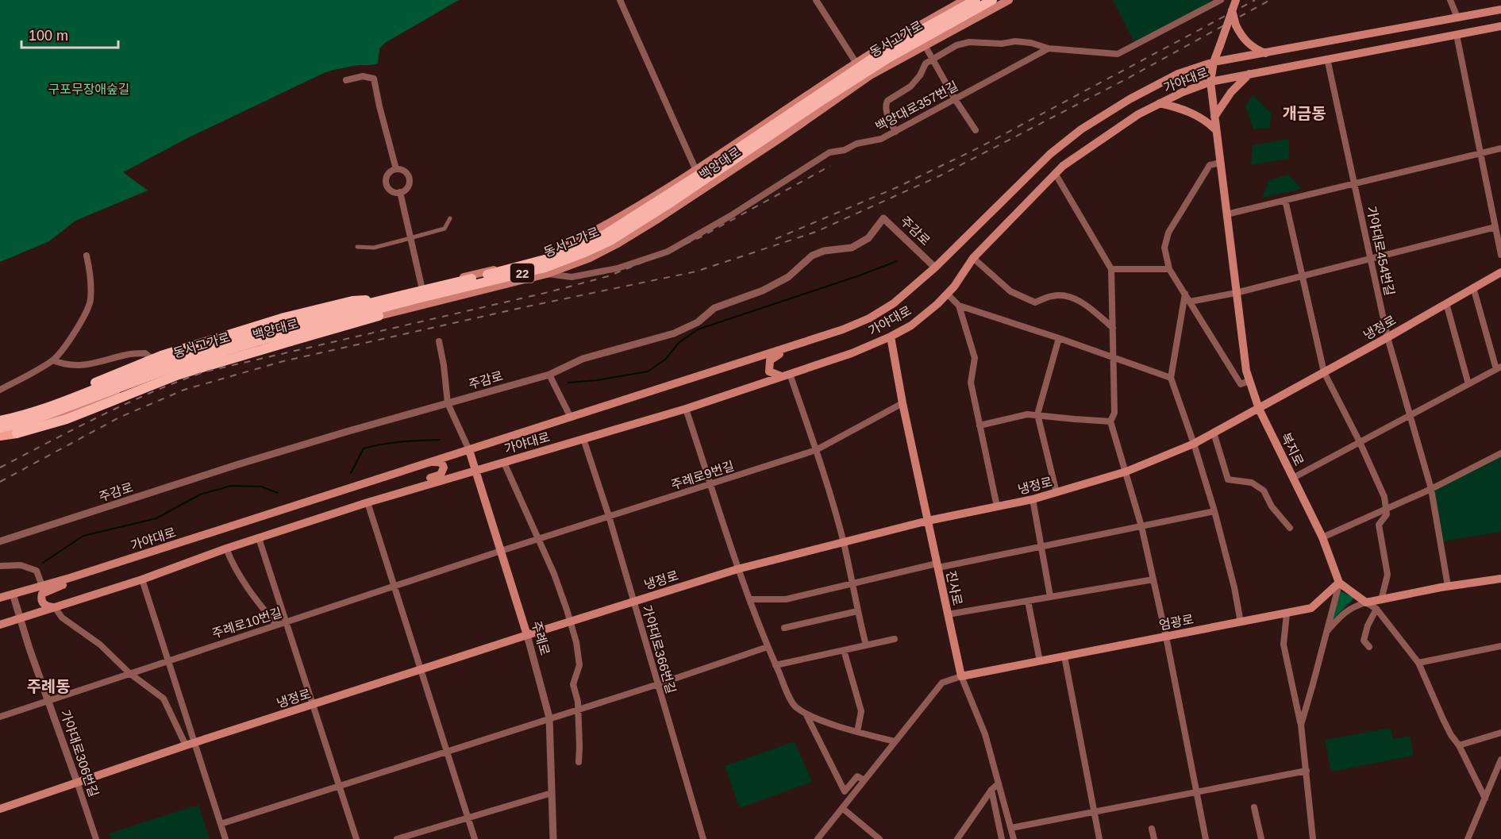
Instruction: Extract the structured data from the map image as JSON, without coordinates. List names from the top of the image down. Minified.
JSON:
{"streets":{"highway":["동서고가로","22"],"main road":["가야대로","백양대로","냉정로","복지로","진사로","엄광로","주례로"],"street":["백양대로357번길","주감로","가야대로454번길","주례로9번길","주례로10번길","가야대로366번길","가야대로306번길"]},"crossings":[["동서고가로","백양대로"],["가야대로","주감로"],["가야대로","가야대로454번길"],["가야대로","복지로"],["가야대로","진사로"],["가야대로","주례로"],["가야대로","가야대로366번길"],["가야대로","가야대로306번길"],["백양대로357번길","백양대로"],["가야대로454번길","냉정로"],["냉정로","복지로"],["냉정로","진사로"],["냉정로","주례로"],["냉정로","가야대로366번길"],["냉정로","가야대로306번길"],["복지로","엄광로"],["주례로9번길","진사로"],["주례로9번길","주례로10번길"],["주례로9번길","주례로"],["주례로9번길","가야대로366번길"],["진사로","엄광로"],["주례로10번길","주례로"],["주례로10번길","가야대로306번길"]],"districts":["개금동","주례동"],"parks":["구포무장애숲길"],"scale_bar":"100 m"}
